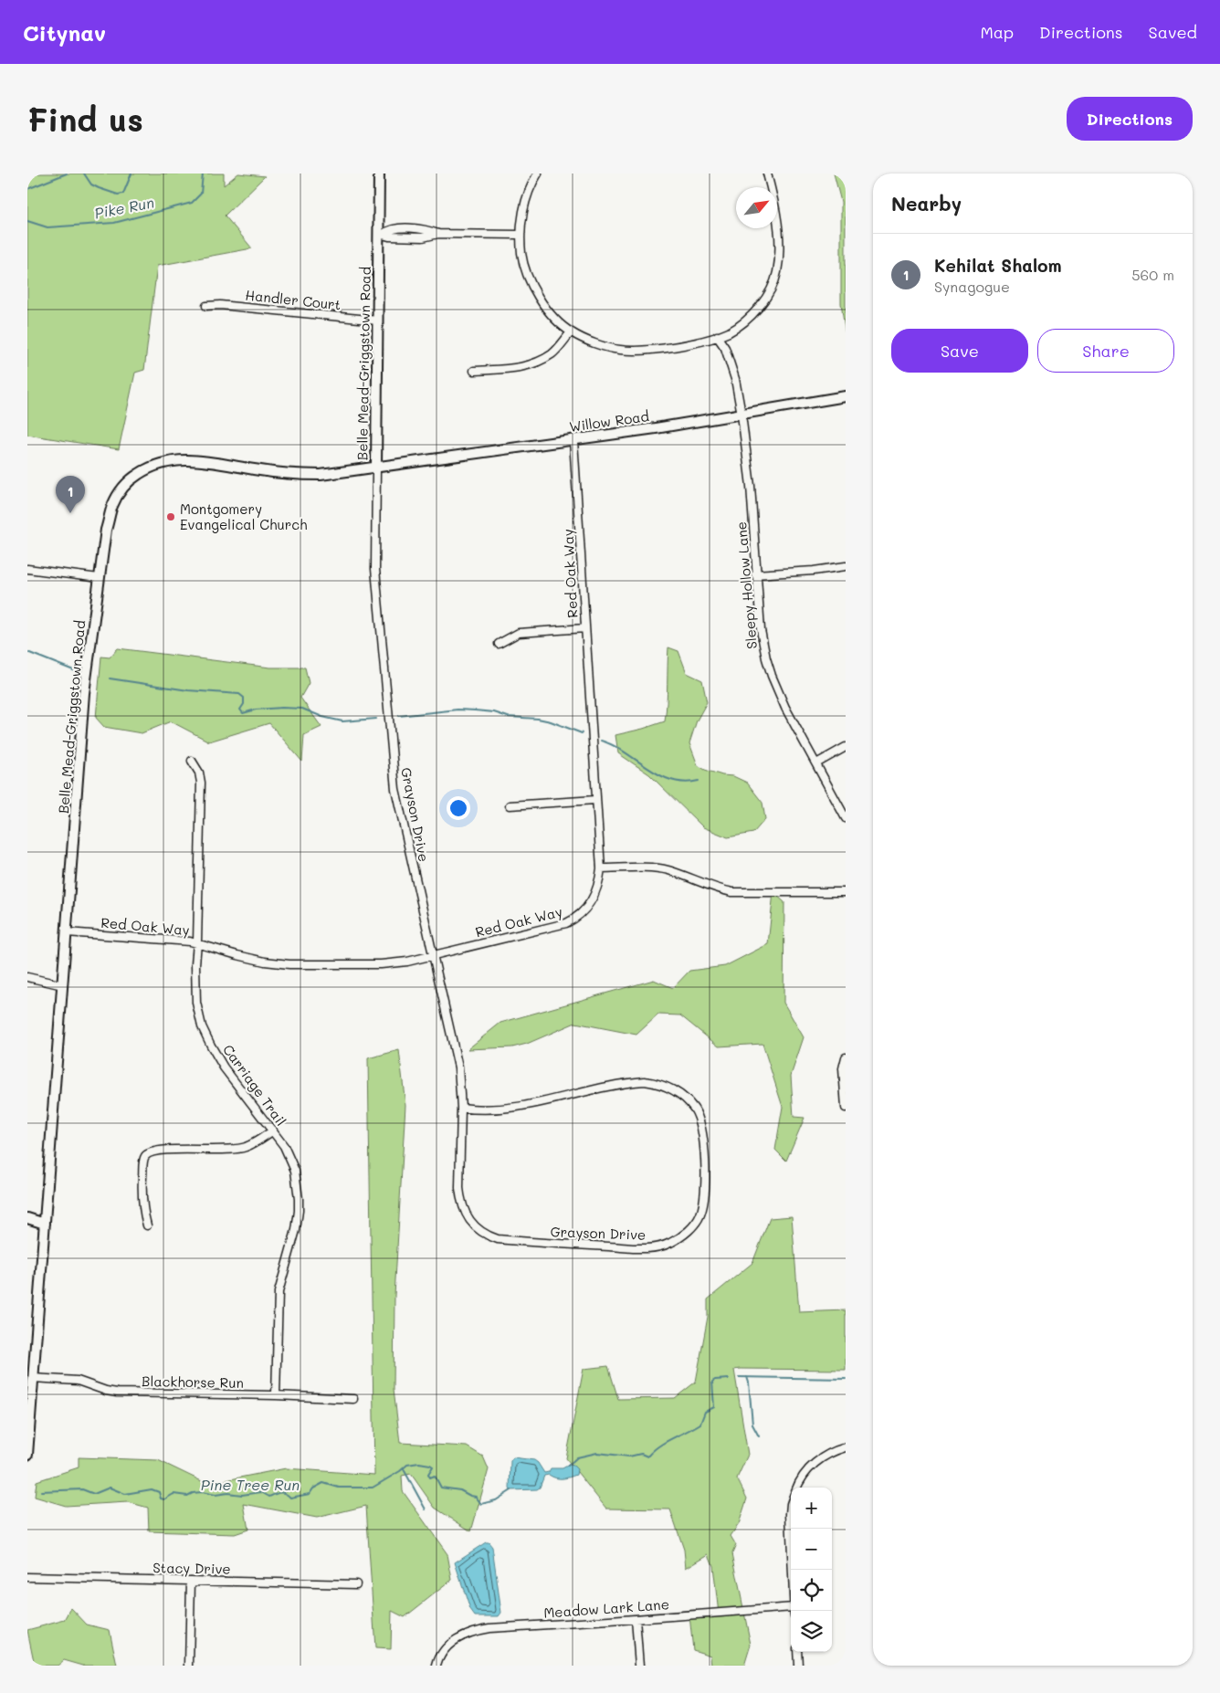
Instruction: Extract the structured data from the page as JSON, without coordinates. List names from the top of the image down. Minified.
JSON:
{"streets":{"street":["Handler Court","Belle Mead-Griggstown Road","Willow Road","Red Oak Way","Sleepy Hollow Lane","Grayson Drive","Carriage Trail","Blackhorse Run","Stacy Drive","Meadow Lark Lane"]},"crossings":[["Handler Court","Belle Mead-Griggstown Road"],["Belle Mead-Griggstown Road","Willow Road"],["Belle Mead-Griggstown Road","Red Oak Way"],["Belle Mead-Griggstown Road","Grayson Drive"],["Belle Mead-Griggstown Road","Blackhorse Run"],["Willow Road","Red Oak Way"],["Willow Road","Sleepy Hollow Lane"],["Willow Road","Grayson Drive"],["Red Oak Way","Grayson Drive"],["Red Oak Way","Carriage Trail"],["Carriage Trail","Blackhorse Run"]],"water":["Pike Run","Pine Tree Run"],"places":["Montgomery Evangelical Church"],"north":"top right","page":{"header":"Citynav","nav":["Map","Directions","Saved"],"buttons":["Directions",["Save","Share"]],"title":"Find us","heading":"Nearby","list":[{"mark":"1","name":"Kehilat Shalom","note":"Synagogue","value":"560 m"}],"pins":"1","map_buttons":["+","−"]}}
